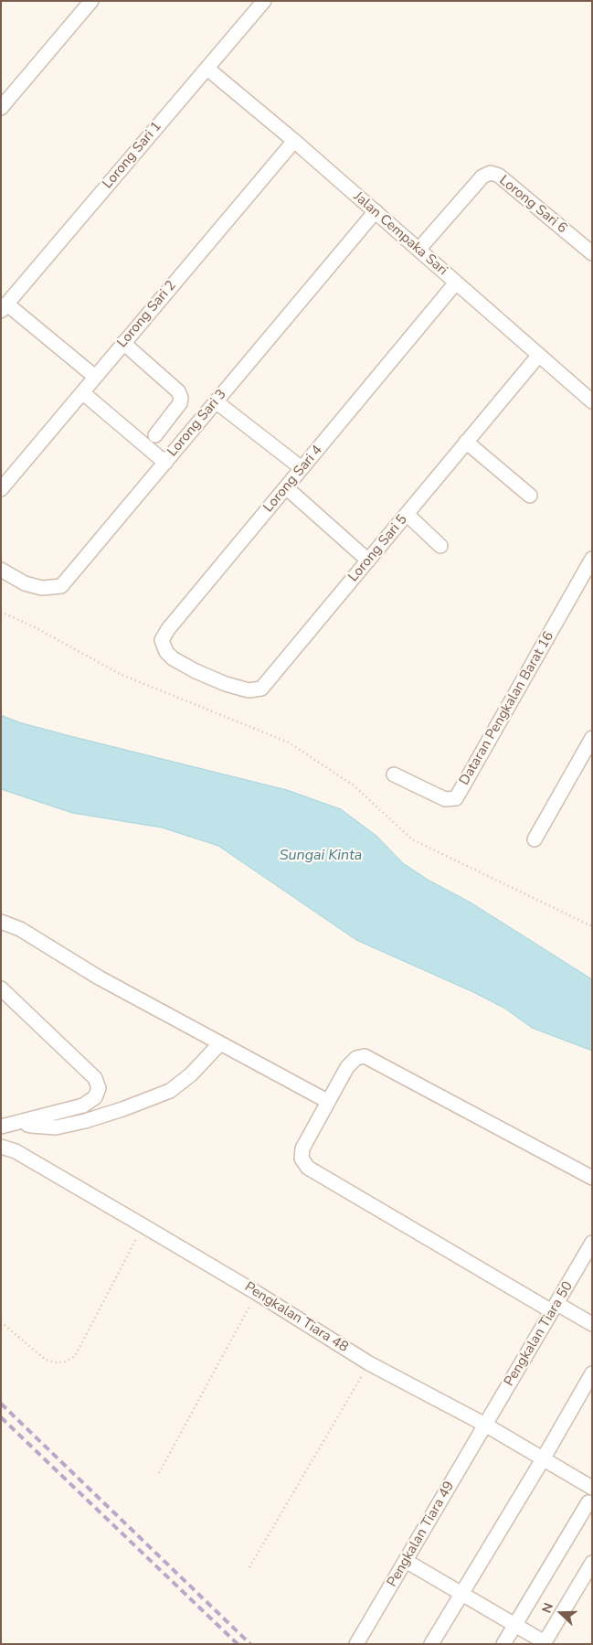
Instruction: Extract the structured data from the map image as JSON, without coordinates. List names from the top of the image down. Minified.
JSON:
{"streets":{"street":["Lorong Sari 1","Lorong Sari 6","Jalan Cempaka Sari","Lorong Sari 2","Lorong Sari 3","Lorong Sari 4","Lorong Sari 5","Dataran Pengkalan Barat 16","Pengkalan Tiara 48","Pengkalan Tiara 50","Pengkalan Tiara 49"]},"crossings":[["Lorong Sari 1","Jalan Cempaka Sari"],["Lorong Sari 6","Jalan Cempaka Sari"],["Jalan Cempaka Sari","Lorong Sari 2"],["Jalan Cempaka Sari","Lorong Sari 3"],["Jalan Cempaka Sari","Lorong Sari 4"],["Jalan Cempaka Sari","Lorong Sari 5"],["Lorong Sari 4","Lorong Sari 5"],["Pengkalan Tiara 48","Pengkalan Tiara 50"],["Pengkalan Tiara 48","Pengkalan Tiara 49"],["Pengkalan Tiara 50","Pengkalan Tiara 49"]],"water":["Sungai Kinta"],"north":"left"}
